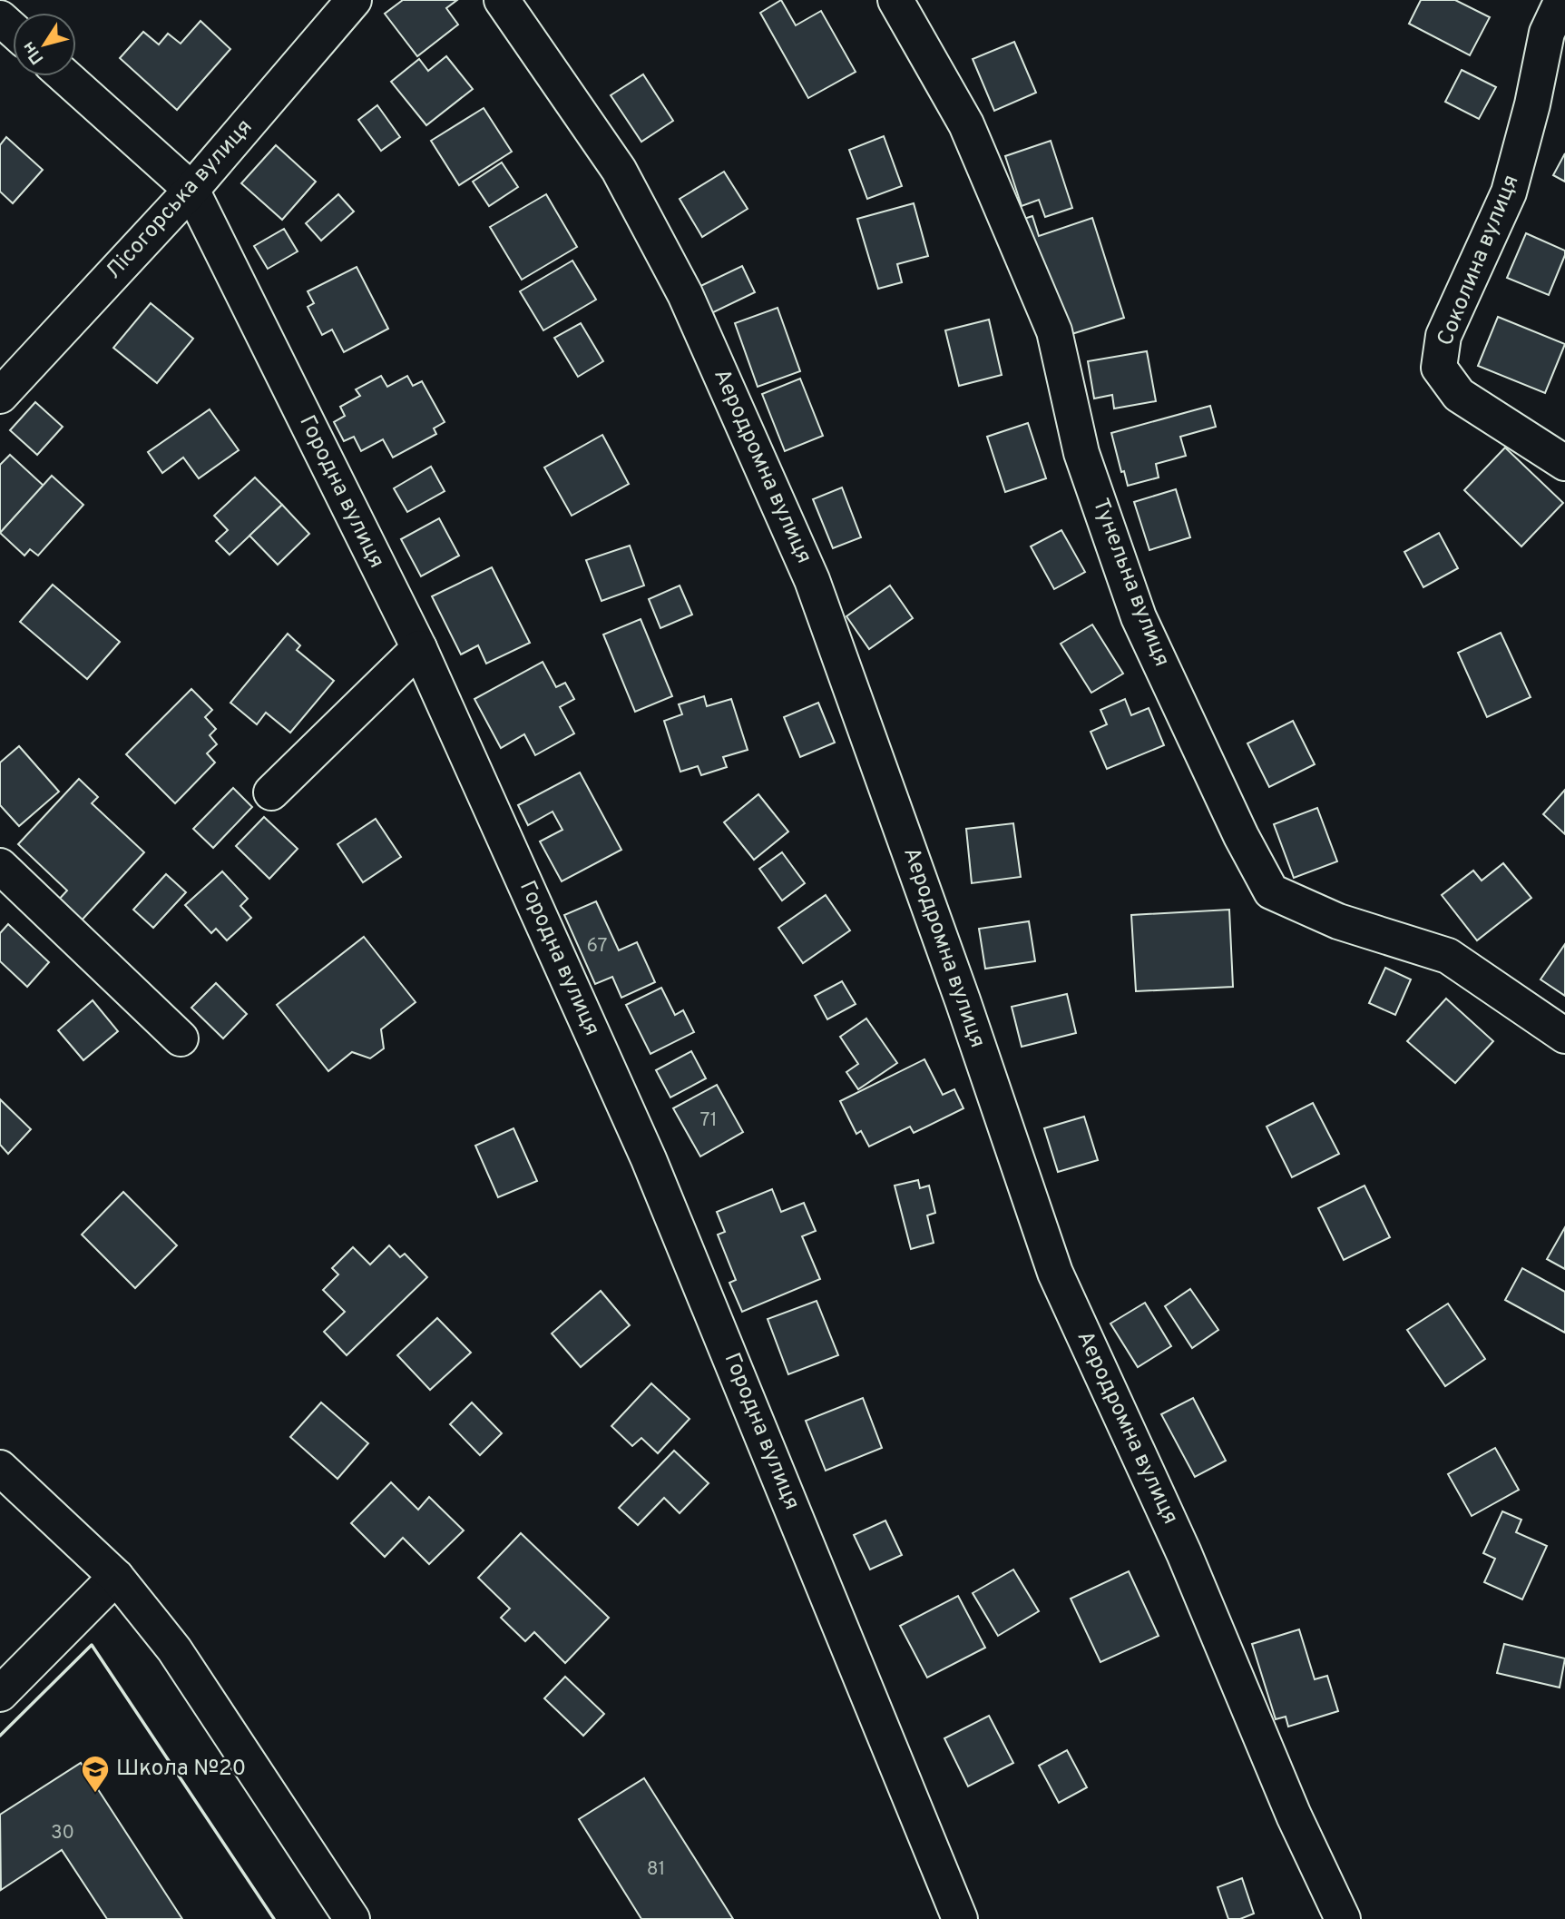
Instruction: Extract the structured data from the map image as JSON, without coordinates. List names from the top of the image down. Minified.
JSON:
{"streets":{"street":["Лісогорська вулиця","Соколина вулиця","Аеродромна вулиця","Городна вулиця","Тунельна вулиця"]},"crossings":[["Лісогорська вулиця","Городна вулиця"]],"places":{"school or university":["Школа №20"]},"house_numbers":["67","71","30","81"],"north":"bottom left"}
